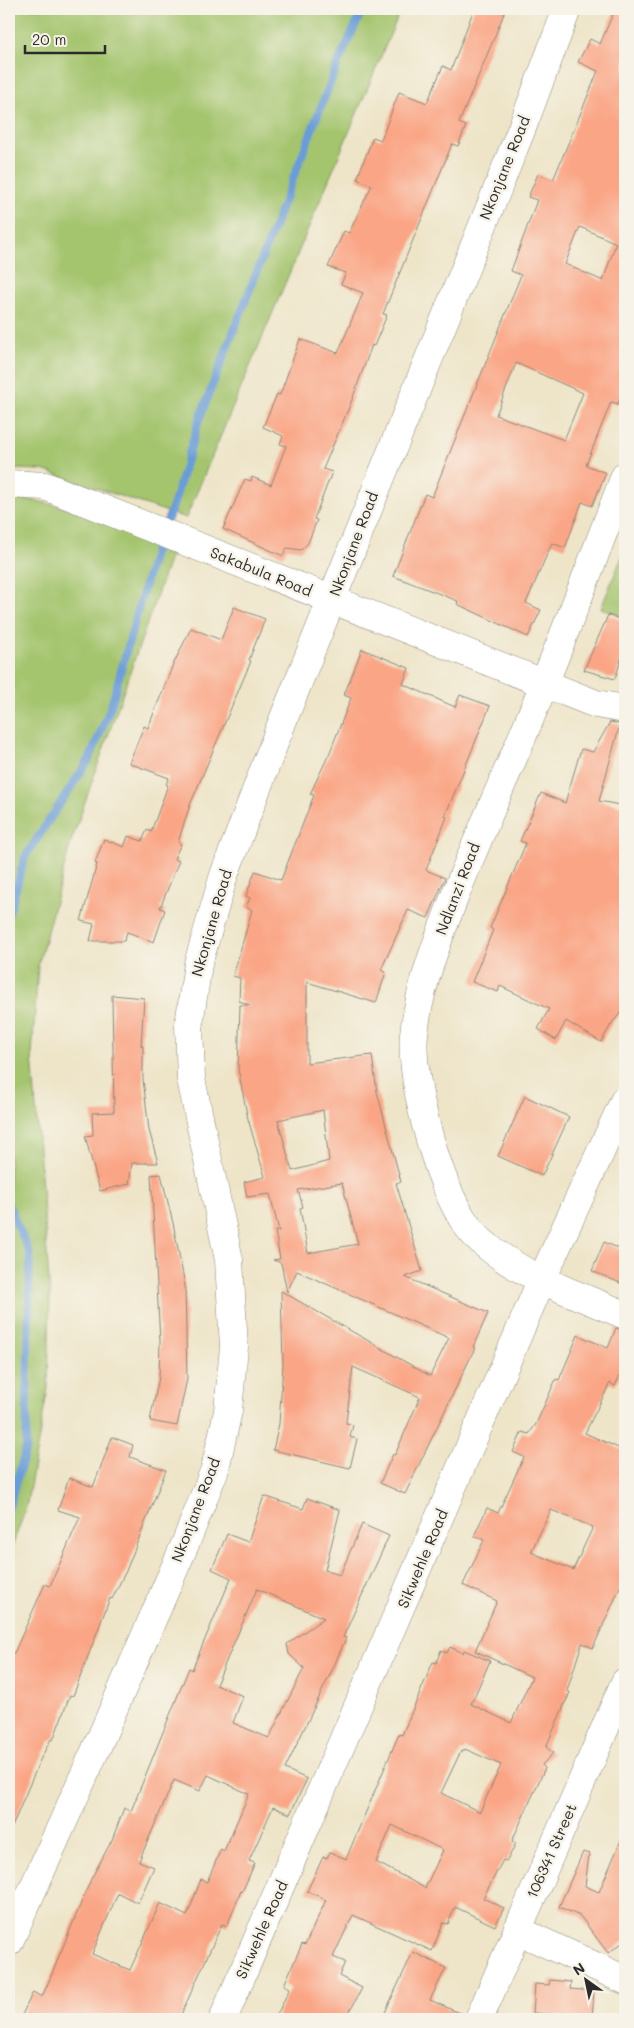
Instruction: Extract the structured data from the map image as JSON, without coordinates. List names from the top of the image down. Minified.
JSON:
{"streets":{"street":["Nkonjane Road","Sakabula Road","Ndlanzi Road","Sikwehle Road","106341 Street"]},"crossings":[["Nkonjane Road","Sakabula Road"],["Sakabula Road","Ndlanzi Road"],["Ndlanzi Road","Sikwehle Road"]],"scale_bar":"20 m","north":"top left"}
